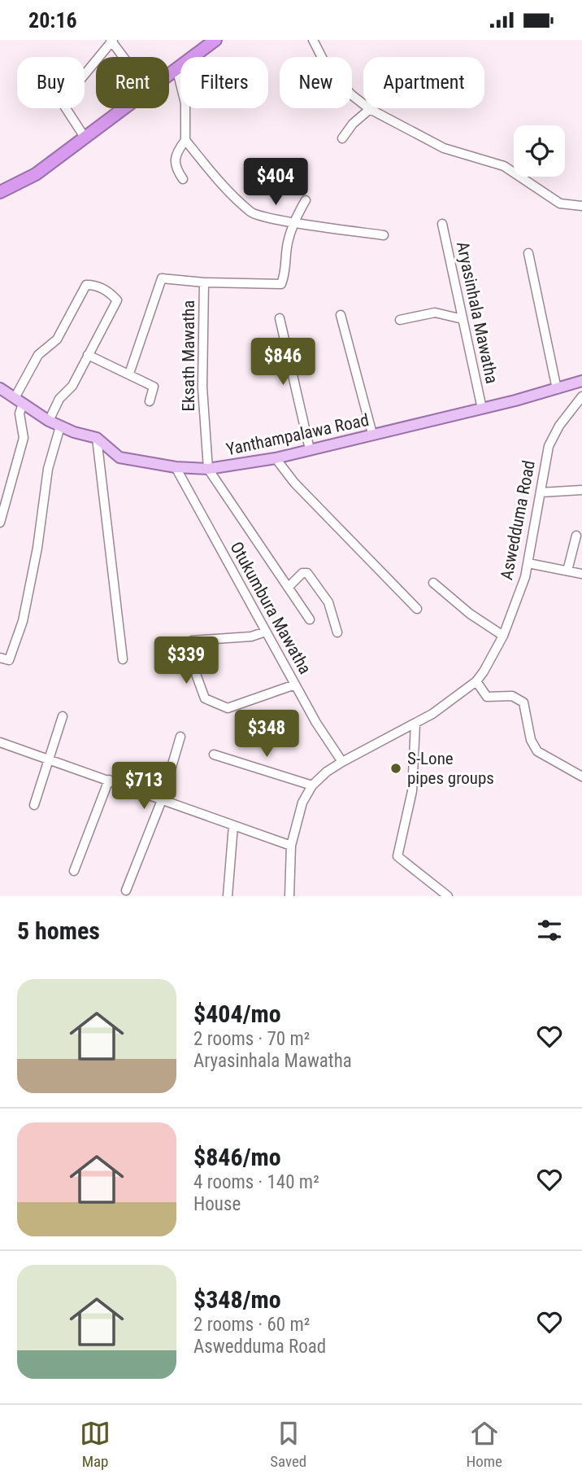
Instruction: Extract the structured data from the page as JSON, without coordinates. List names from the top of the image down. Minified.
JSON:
{"streets":{"main road":["Yanthampalawa Road"],"street":["Aryasinhala Mawatha","Eksath Mawatha","Aswedduma Road","Otukumbura Mawatha"]},"crossings":[["Aryasinhala Mawatha","Yanthampalawa Road"],["Eksath Mawatha","Yanthampalawa Road"],["Yanthampalawa Road","Otukumbura Mawatha"],["Aswedduma Road","Otukumbura Mawatha"]],"places":["S-Lone pipes groups"],"page":{"status":"20:16","chip":["Buy","Rent","Filters","New","Apartment"],"price":["$404","$846","$339","$348","$713"],"heading":"5 homes","list":[{"name":"$404/mo","note":"2 rooms · 70 m² · Aryasinhala Mawatha"},{"name":"$846/mo","note":"4 rooms · 140 m² · House"},{"name":"$348/mo","note":"2 rooms · 60 m² · Aswedduma Road"}],"tabs":["Map","Saved","Home"]}}
